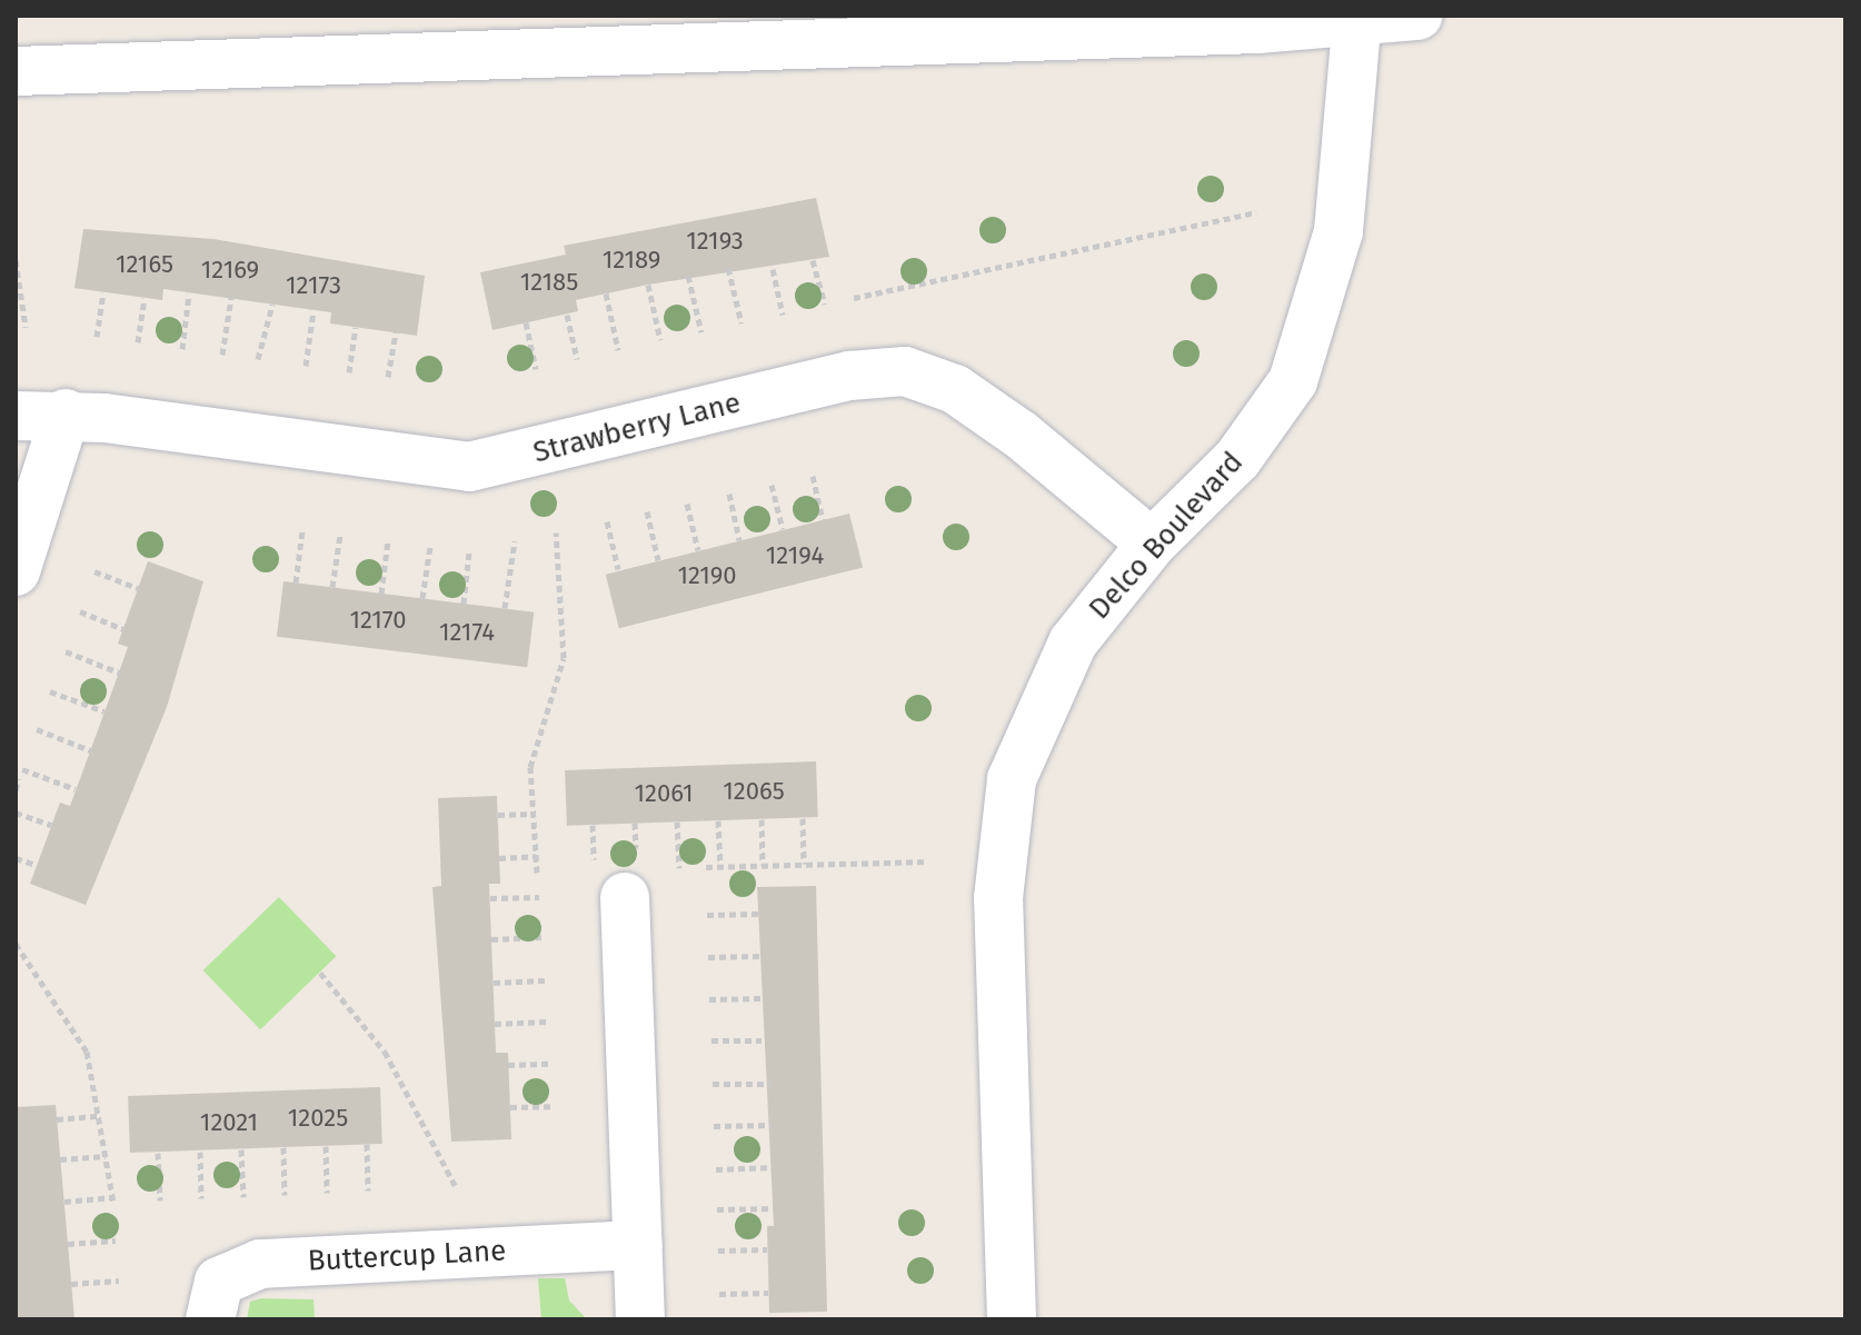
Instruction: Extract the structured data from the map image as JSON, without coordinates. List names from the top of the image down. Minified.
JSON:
{"streets":{"street":["Strawberry Lane","Delco Boulevard","Buttercup Lane"]},"crossings":[["Strawberry Lane","Delco Boulevard"]],"house_numbers":["12193","12189","12165","12169","12185","12173","12194","12190","12170","12174","12065","12061","12025","12021"]}
